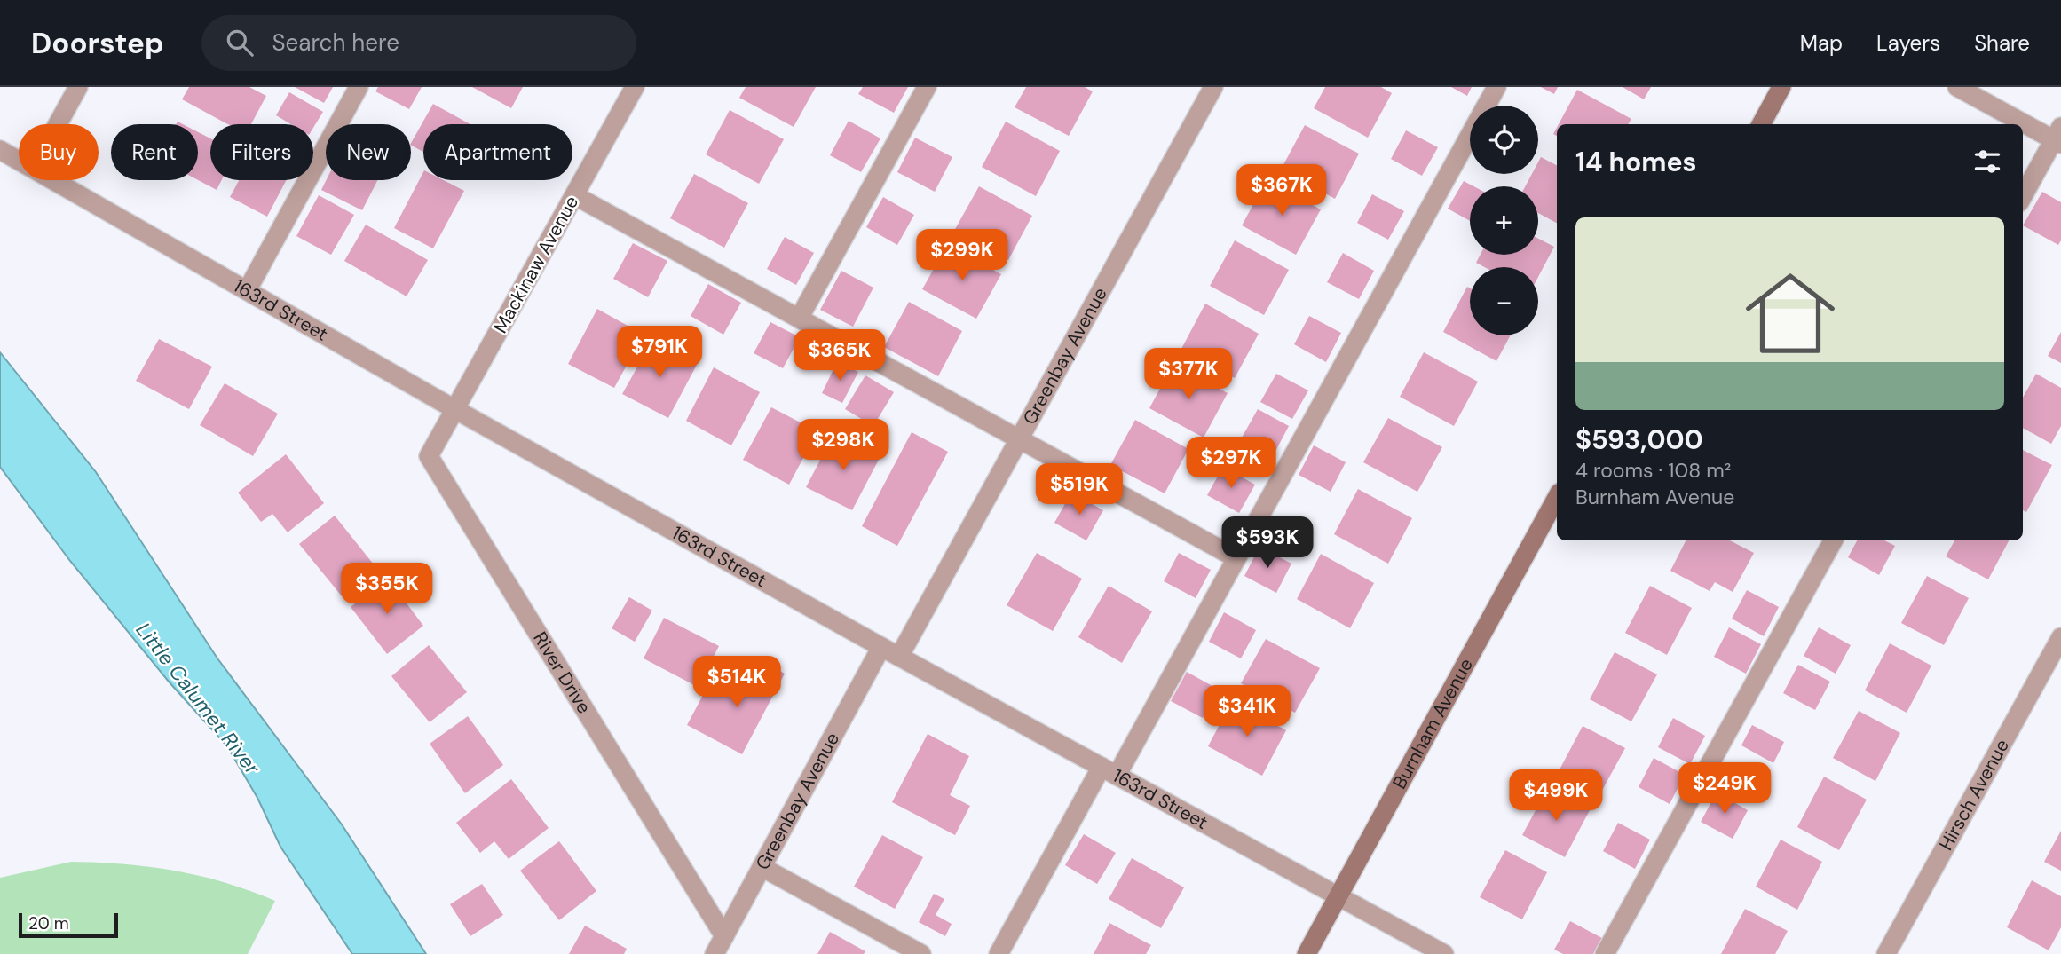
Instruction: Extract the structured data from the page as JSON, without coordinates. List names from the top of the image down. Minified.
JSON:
{"streets":{"main road":["Burnham Avenue"],"street":["Mackinaw Avenue","163rd Street","Greenbay Avenue","River Drive","Hirsch Avenue"]},"crossings":[["Mackinaw Avenue","163rd Street"],["Mackinaw Avenue","River Drive"],["163rd Street","Greenbay Avenue"],["163rd Street","River Drive"],["163rd Street","Burnham Avenue"],["Greenbay Avenue","River Drive"]],"water":["Little Calumet River"],"scale_bar":"20 m","page":{"header":"Doorstep","search":"Search here","nav":["Map","Layers","Share"],"map_buttons":["+","−"],"chip":["Buy","Rent","Filters","New","Apartment"],"heading":"14 homes","price":["$367K","$299K","$791K","$365K","$377K","$298K","$297K","$519K","$593K","$355K","$514K","$341K","$249K","$499K"],"list":[{"name":"$593,000","note":"4 rooms · 108 m² · Burnham Avenue"}],"scale":"20 m"}}
